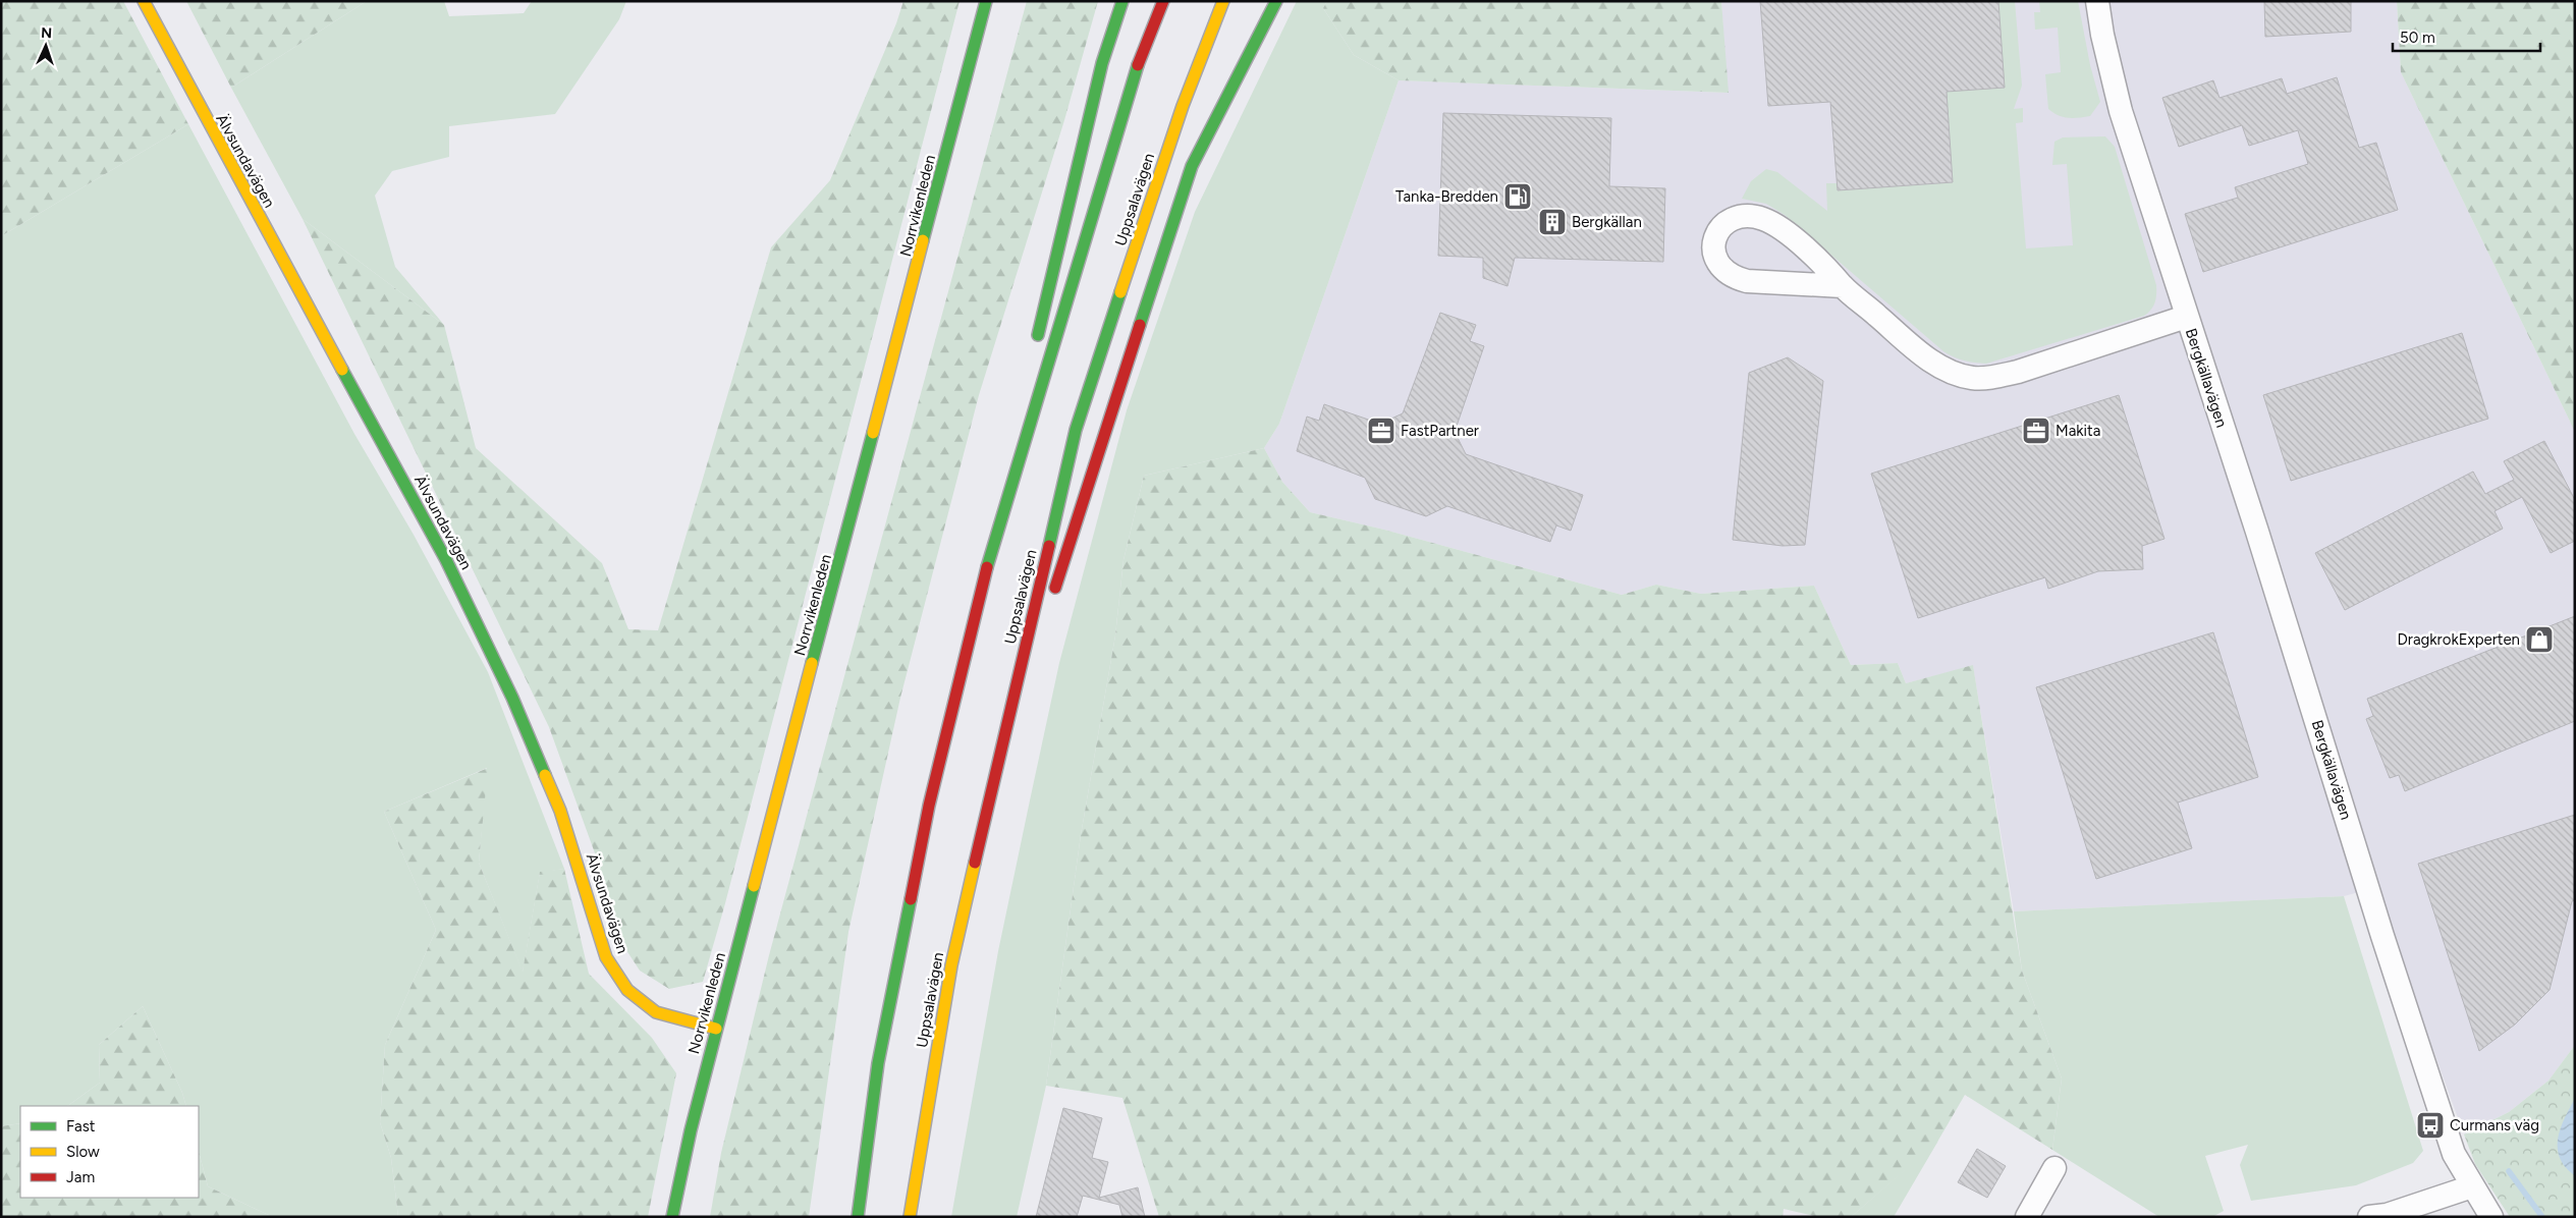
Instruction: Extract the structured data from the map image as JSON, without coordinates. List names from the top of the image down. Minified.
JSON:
{"streets":{"main road":["Älvsundavägen","Uppsalavägen","Norrvikenleden"],"street":["Bergkällavägen"]},"crossings":[["Älvsundavägen","Norrvikenleden"]],"places":{"fuel station":["Tanka-Bredden"],"building":["Bergkällan"],"office":["FastPartner","Makita"],"shop":["DragkrokExperten"],"bus stop":["Curmans väg"]},"legend":["Fast","Slow","Jam"],"scale_bar":"50 m","north":"top"}
